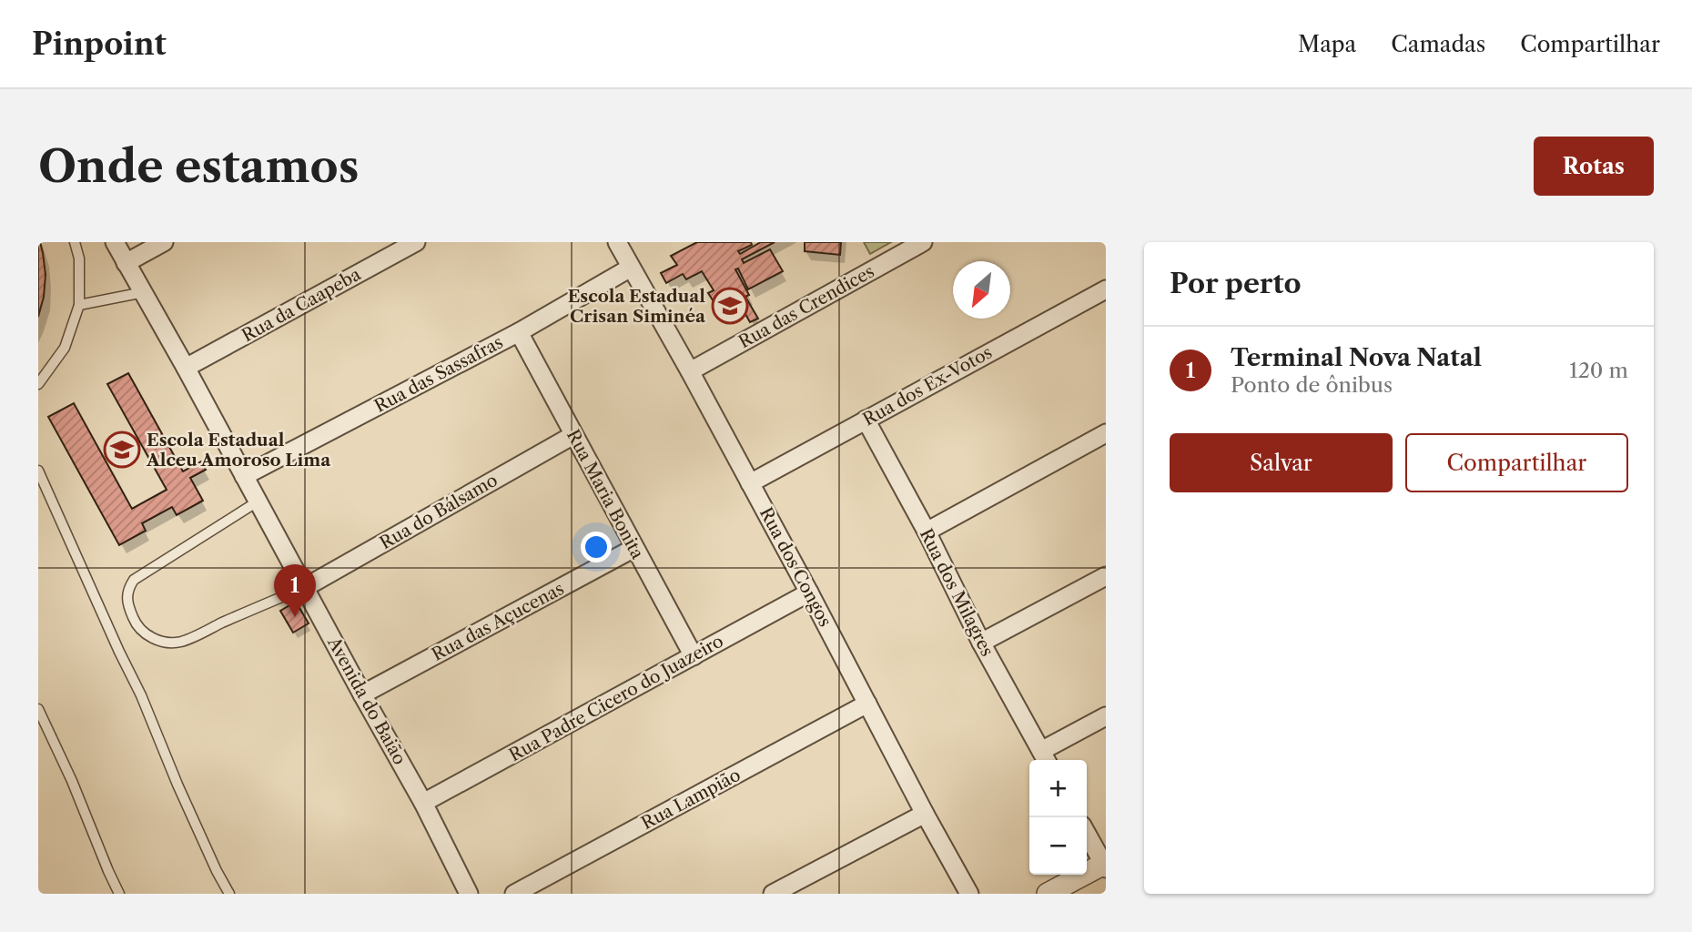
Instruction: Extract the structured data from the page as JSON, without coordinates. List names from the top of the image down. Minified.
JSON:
{"streets":{"street":["Rua da Caapeba","Rua das Crendices","Rua das Sassafras","Rua dos Ex-Votos","Rua Maria Bonita","Rua do Bálsamo","Rua dos Congos","Rua dos Milagres","Rua das Açucenas","Rua Padre Cicero do Juazeiro","Avenida do Baião","Rua Lampião"]},"crossings":[["Rua da Caapeba","Avenida do Baião"],["Rua das Crendices","Rua dos Congos"],["Rua das Sassafras","Rua Maria Bonita"],["Rua das Sassafras","Rua dos Congos"],["Rua das Sassafras","Avenida do Baião"],["Rua dos Ex-Votos","Rua dos Congos"],["Rua dos Ex-Votos","Rua dos Milagres"],["Rua Maria Bonita","Rua do Bálsamo"],["Rua Maria Bonita","Rua das Açucenas"],["Rua Maria Bonita","Rua Padre Cicero do Juazeiro"],["Rua do Bálsamo","Avenida do Baião"],["Rua dos Congos","Rua Padre Cicero do Juazeiro"],["Rua dos Congos","Rua Lampião"],["Rua das Açucenas","Avenida do Baião"],["Rua Padre Cicero do Juazeiro","Avenida do Baião"]],"places":{"school or university":["Escola Estadual Crisan Siminéa","Escola Estadual Alceu Amoroso Lima"]},"north":"bottom left","page":{"header":"Pinpoint","nav":["Mapa","Camadas","Compartilhar"],"buttons":["Rotas",["Salvar","Compartilhar"]],"title":"Onde estamos","heading":"Por perto","list":[{"mark":"1","name":"Terminal Nova Natal","note":"Ponto de ônibus","value":"120 m"}],"pins":"1","map_buttons":["+","−"]}}
